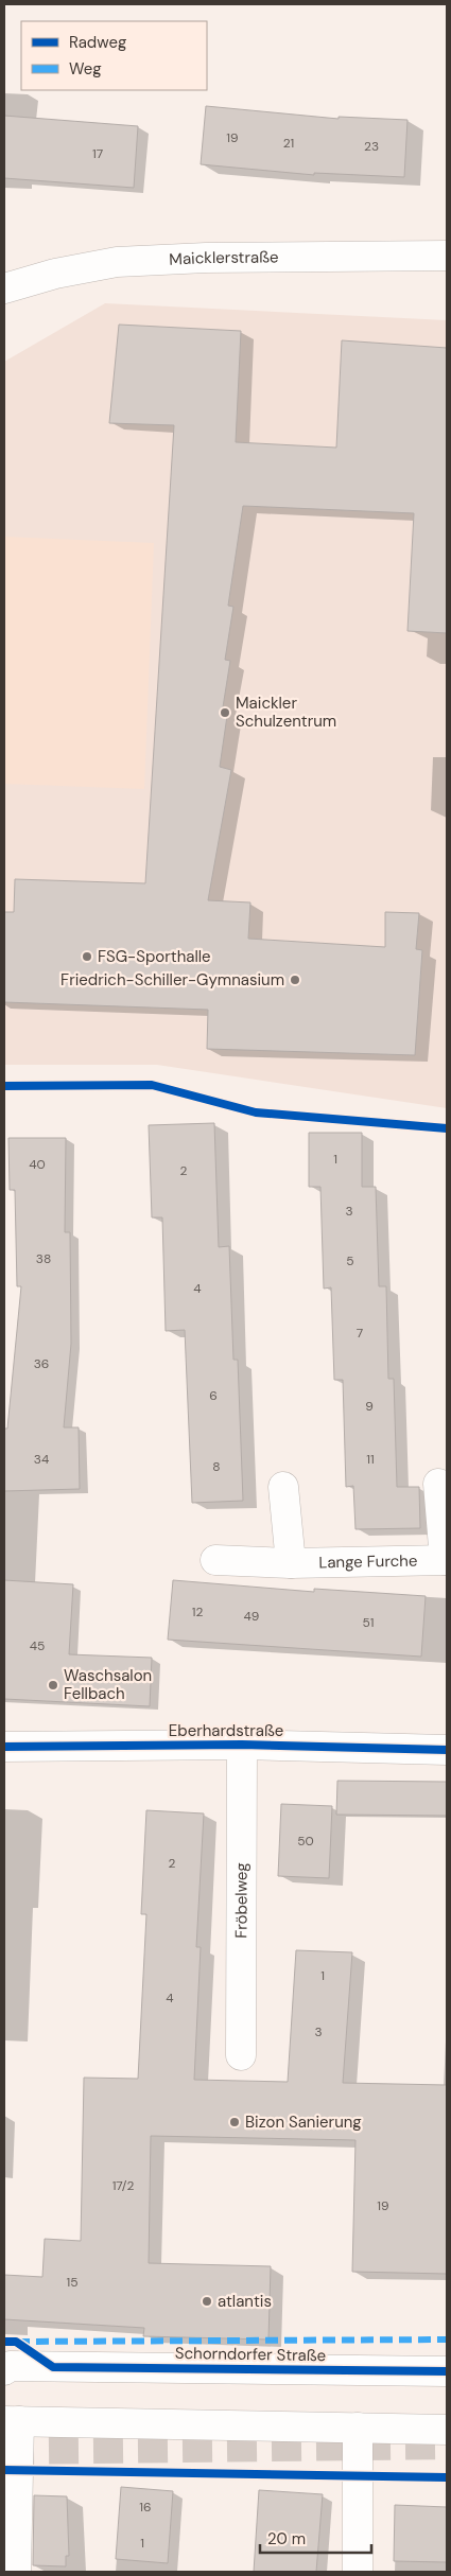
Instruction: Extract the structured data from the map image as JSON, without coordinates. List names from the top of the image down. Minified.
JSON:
{"streets":{"street":["Maicklerstraße","Lange Furche","Eberhardstraße","Fröbelweg","Schorndorfer Straße"]},"crossings":[["Eberhardstraße","Fröbelweg"]],"places":["Maickler Schulzentrum","FSG-Sporthalle","Friedrich-Schiller-Gymnasium","Waschsalon Fellbach","Bizon Sanierung","atlantis"],"house_numbers":["19","21","23","17","1","40","2","3","38","5","4","7","36","6","9","34","11","8","12","49","51","45","50","2","1","4","3","17/2","19","15","16","1"],"legend":["Radweg","Weg"],"scale_bar":"20 m"}
